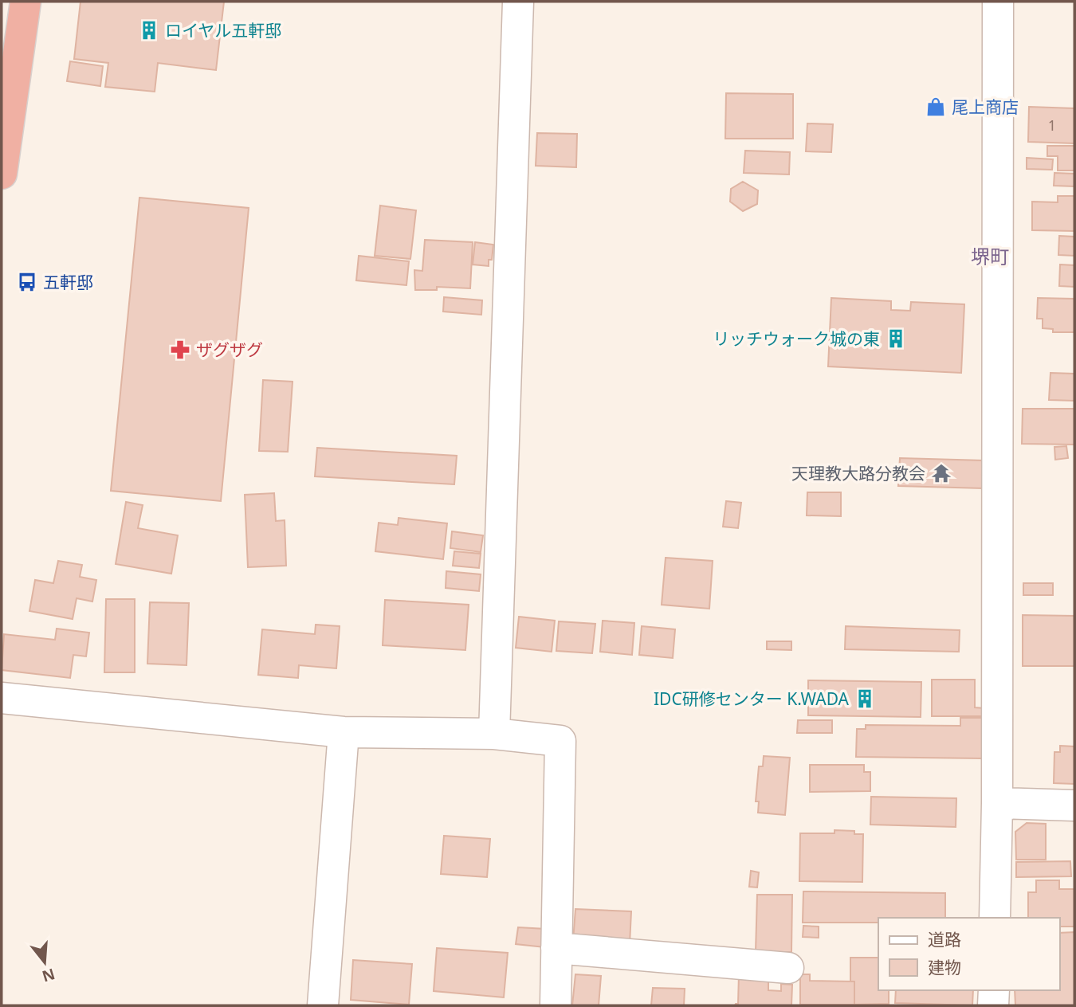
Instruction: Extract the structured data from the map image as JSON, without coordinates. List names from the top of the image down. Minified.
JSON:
{"districts":["堺町"],"places":{"building":["ロイヤル五軒邸","リッチウォーク城の東","IDC研修センター K.WADA"],"shop":["尾上商店"],"bus stop":["五軒邸"],"pharmacy":["ザグザグ"],"temple":["天理教大路分教会"]},"house_numbers":["1"],"legend":["道路","建物"],"north":"bottom"}
